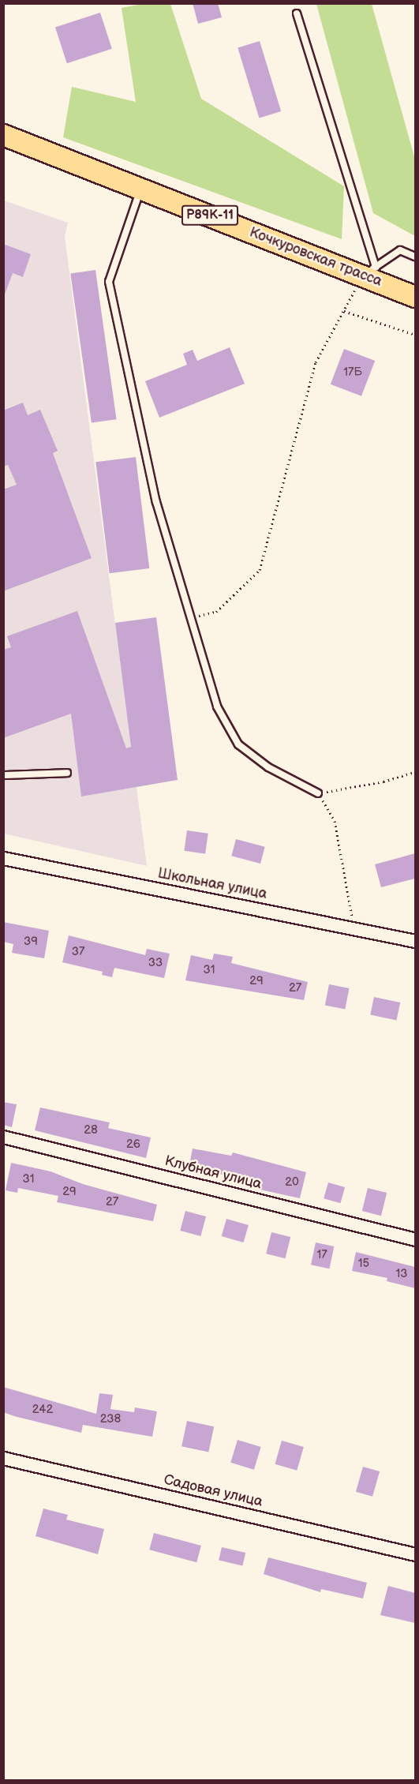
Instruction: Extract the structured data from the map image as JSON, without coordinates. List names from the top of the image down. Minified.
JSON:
{"streets":{"main road":["Р89К-11","Кочкуровская трасса"],"street":["Школьная улица","Клубная улица","Садовая улица"]},"house_numbers":["17Б","39","37","33","31","29","27","28","26","31","20","29","27","17","15","13","242","238"]}
